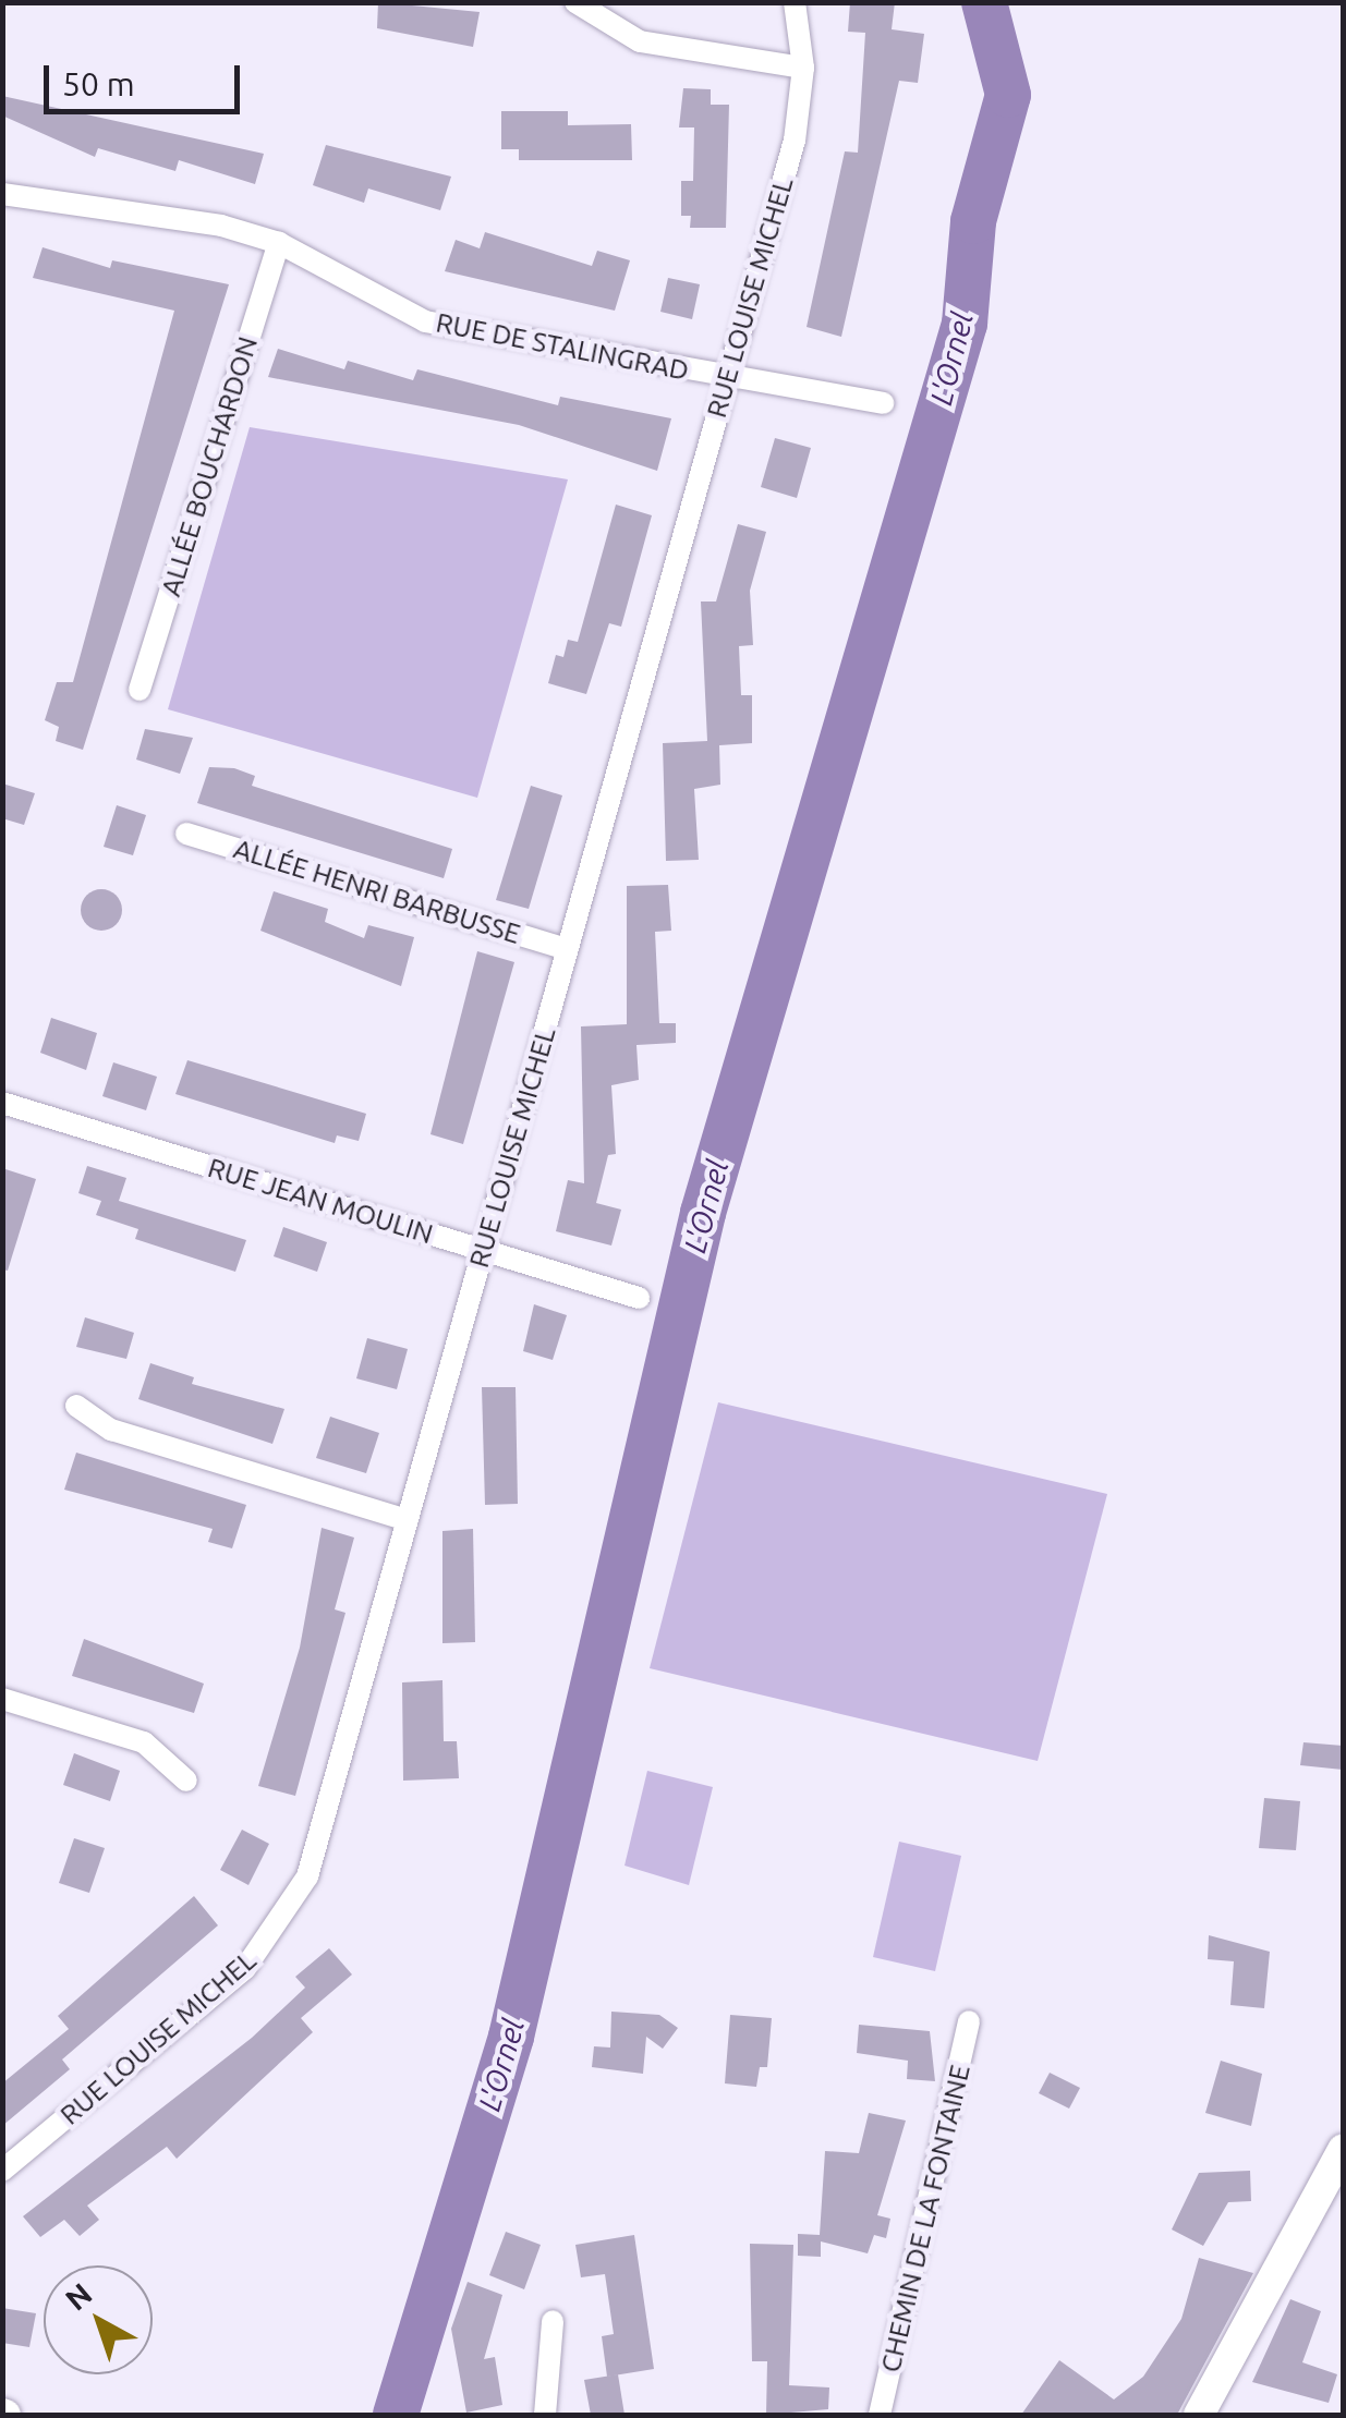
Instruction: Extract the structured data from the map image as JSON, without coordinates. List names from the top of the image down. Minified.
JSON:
{"streets":{"street":["RUE LOUISE MICHEL","RUE DE STALINGRAD","ALLÉE BOUCHARDON","ALLÉE HENRI BARBUSSE","RUE JEAN MOULIN","CHEMIN DE LA FONTAINE"]},"crossings":[["RUE LOUISE MICHEL","RUE DE STALINGRAD"],["RUE LOUISE MICHEL","ALLÉE HENRI BARBUSSE"],["RUE LOUISE MICHEL","RUE JEAN MOULIN"],["RUE DE STALINGRAD","ALLÉE BOUCHARDON"]],"water":["L'Ornel"],"scale_bar":"50 m","north":"top left"}
